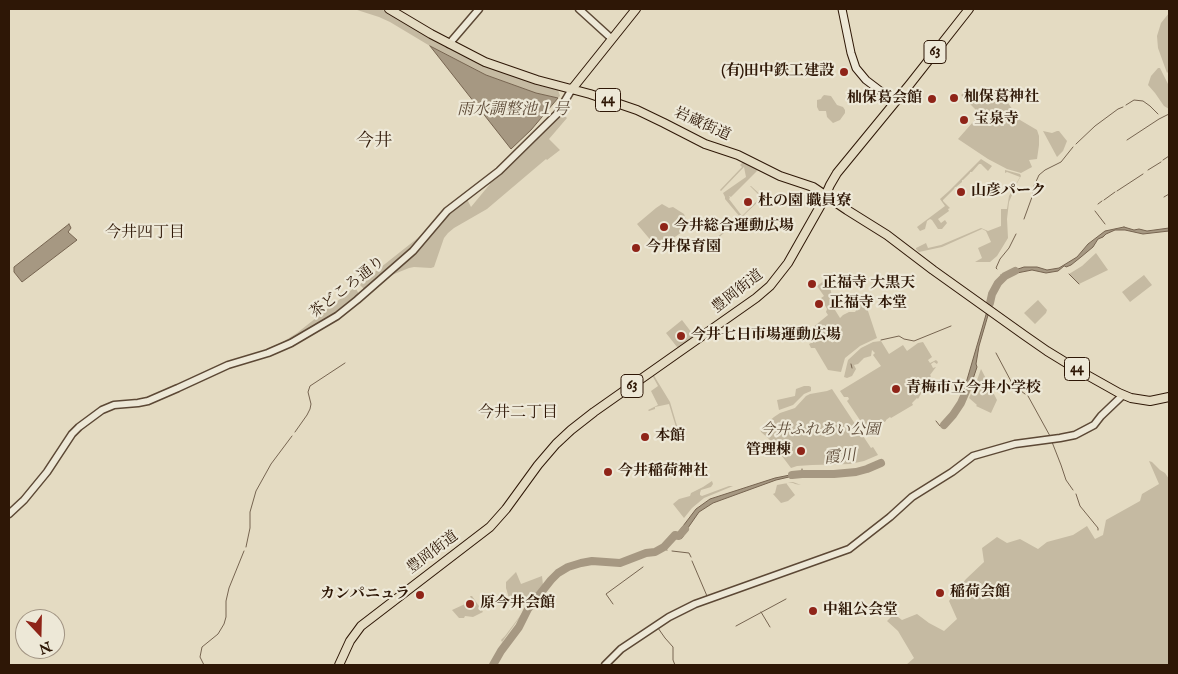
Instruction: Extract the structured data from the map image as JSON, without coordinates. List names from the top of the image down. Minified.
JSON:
{"streets":{"main road":["63","44","岩蔵街道","豊岡街道"],"street":["茶どころ通り"]},"crossings":[["44","岩蔵街道"],["岩蔵街道","茶どころ通り"],["岩蔵街道","豊岡街道"]],"districts":["今井","今井四丁目","今井二丁目"],"water":["雨水調整池１号","霞川"],"parks":["今井ふれあい公園"],"places":["(有)田中鉄工建設","杣保葛神社","杣保葛会館","宝泉寺","山彦パーク","杜の園 職員寮","今井総合運動広場","今井保育園","正福寺 大黒天","正福寺 本堂","今井七日市場運動広場","青梅市立今井小学校","本館","管理棟","今井稲荷神社","稲荷会館","カンパニュラ","原今井会館","中組公会堂"],"north":"bottom"}
